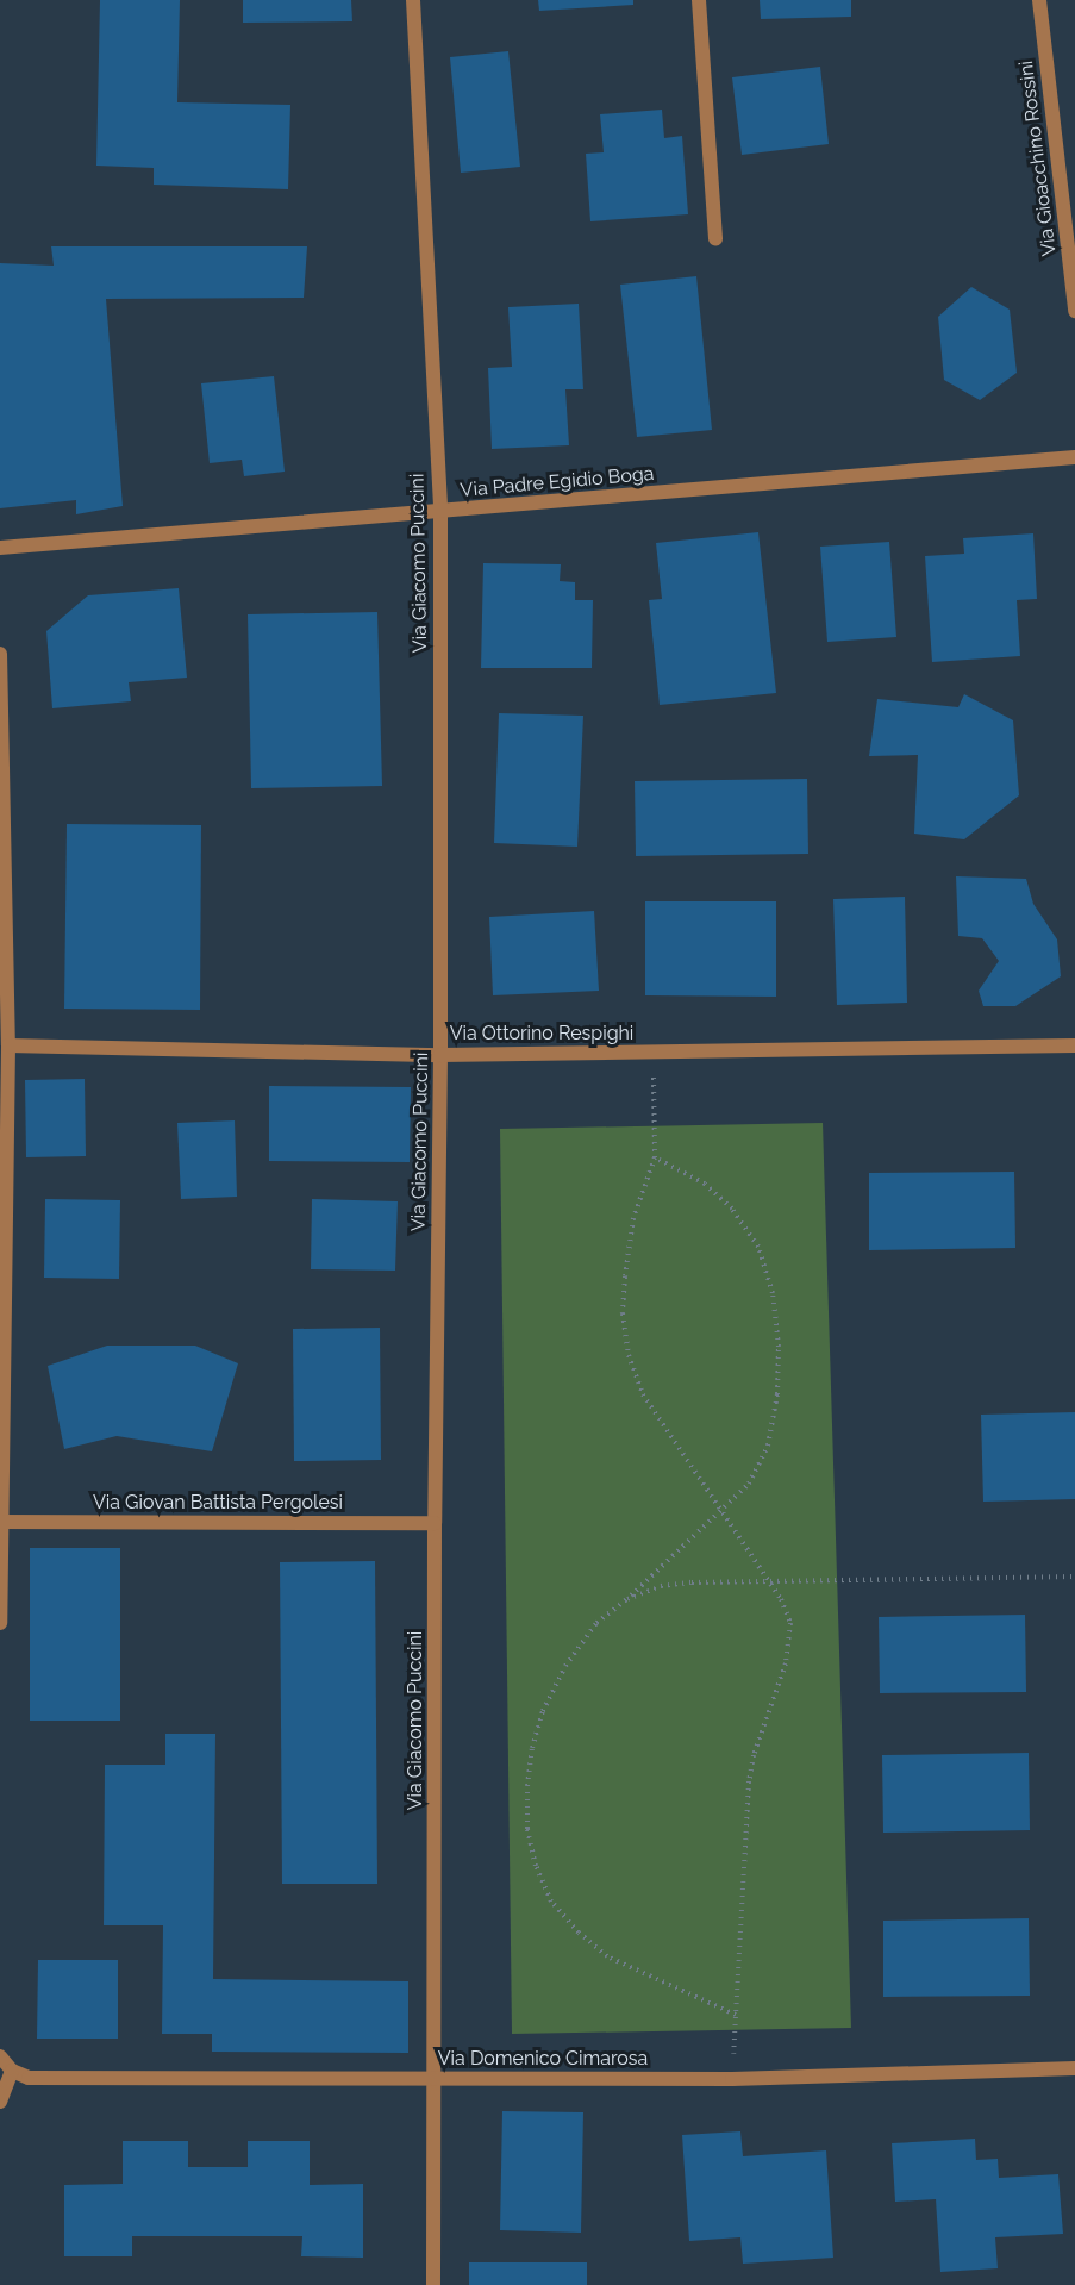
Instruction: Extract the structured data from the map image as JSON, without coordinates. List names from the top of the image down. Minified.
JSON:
{"streets":{"street":["Via Gioacchino Rossini","Via Padre Egidio Boga","Via Giacomo Puccini","Via Ottorino Respighi","Via Giovan Battista Pergolesi","Via Domenico Cimarosa"]},"crossings":[["Via Padre Egidio Boga","Via Giacomo Puccini"],["Via Giacomo Puccini","Via Ottorino Respighi"],["Via Giacomo Puccini","Via Giovan Battista Pergolesi"],["Via Giacomo Puccini","Via Domenico Cimarosa"]]}
